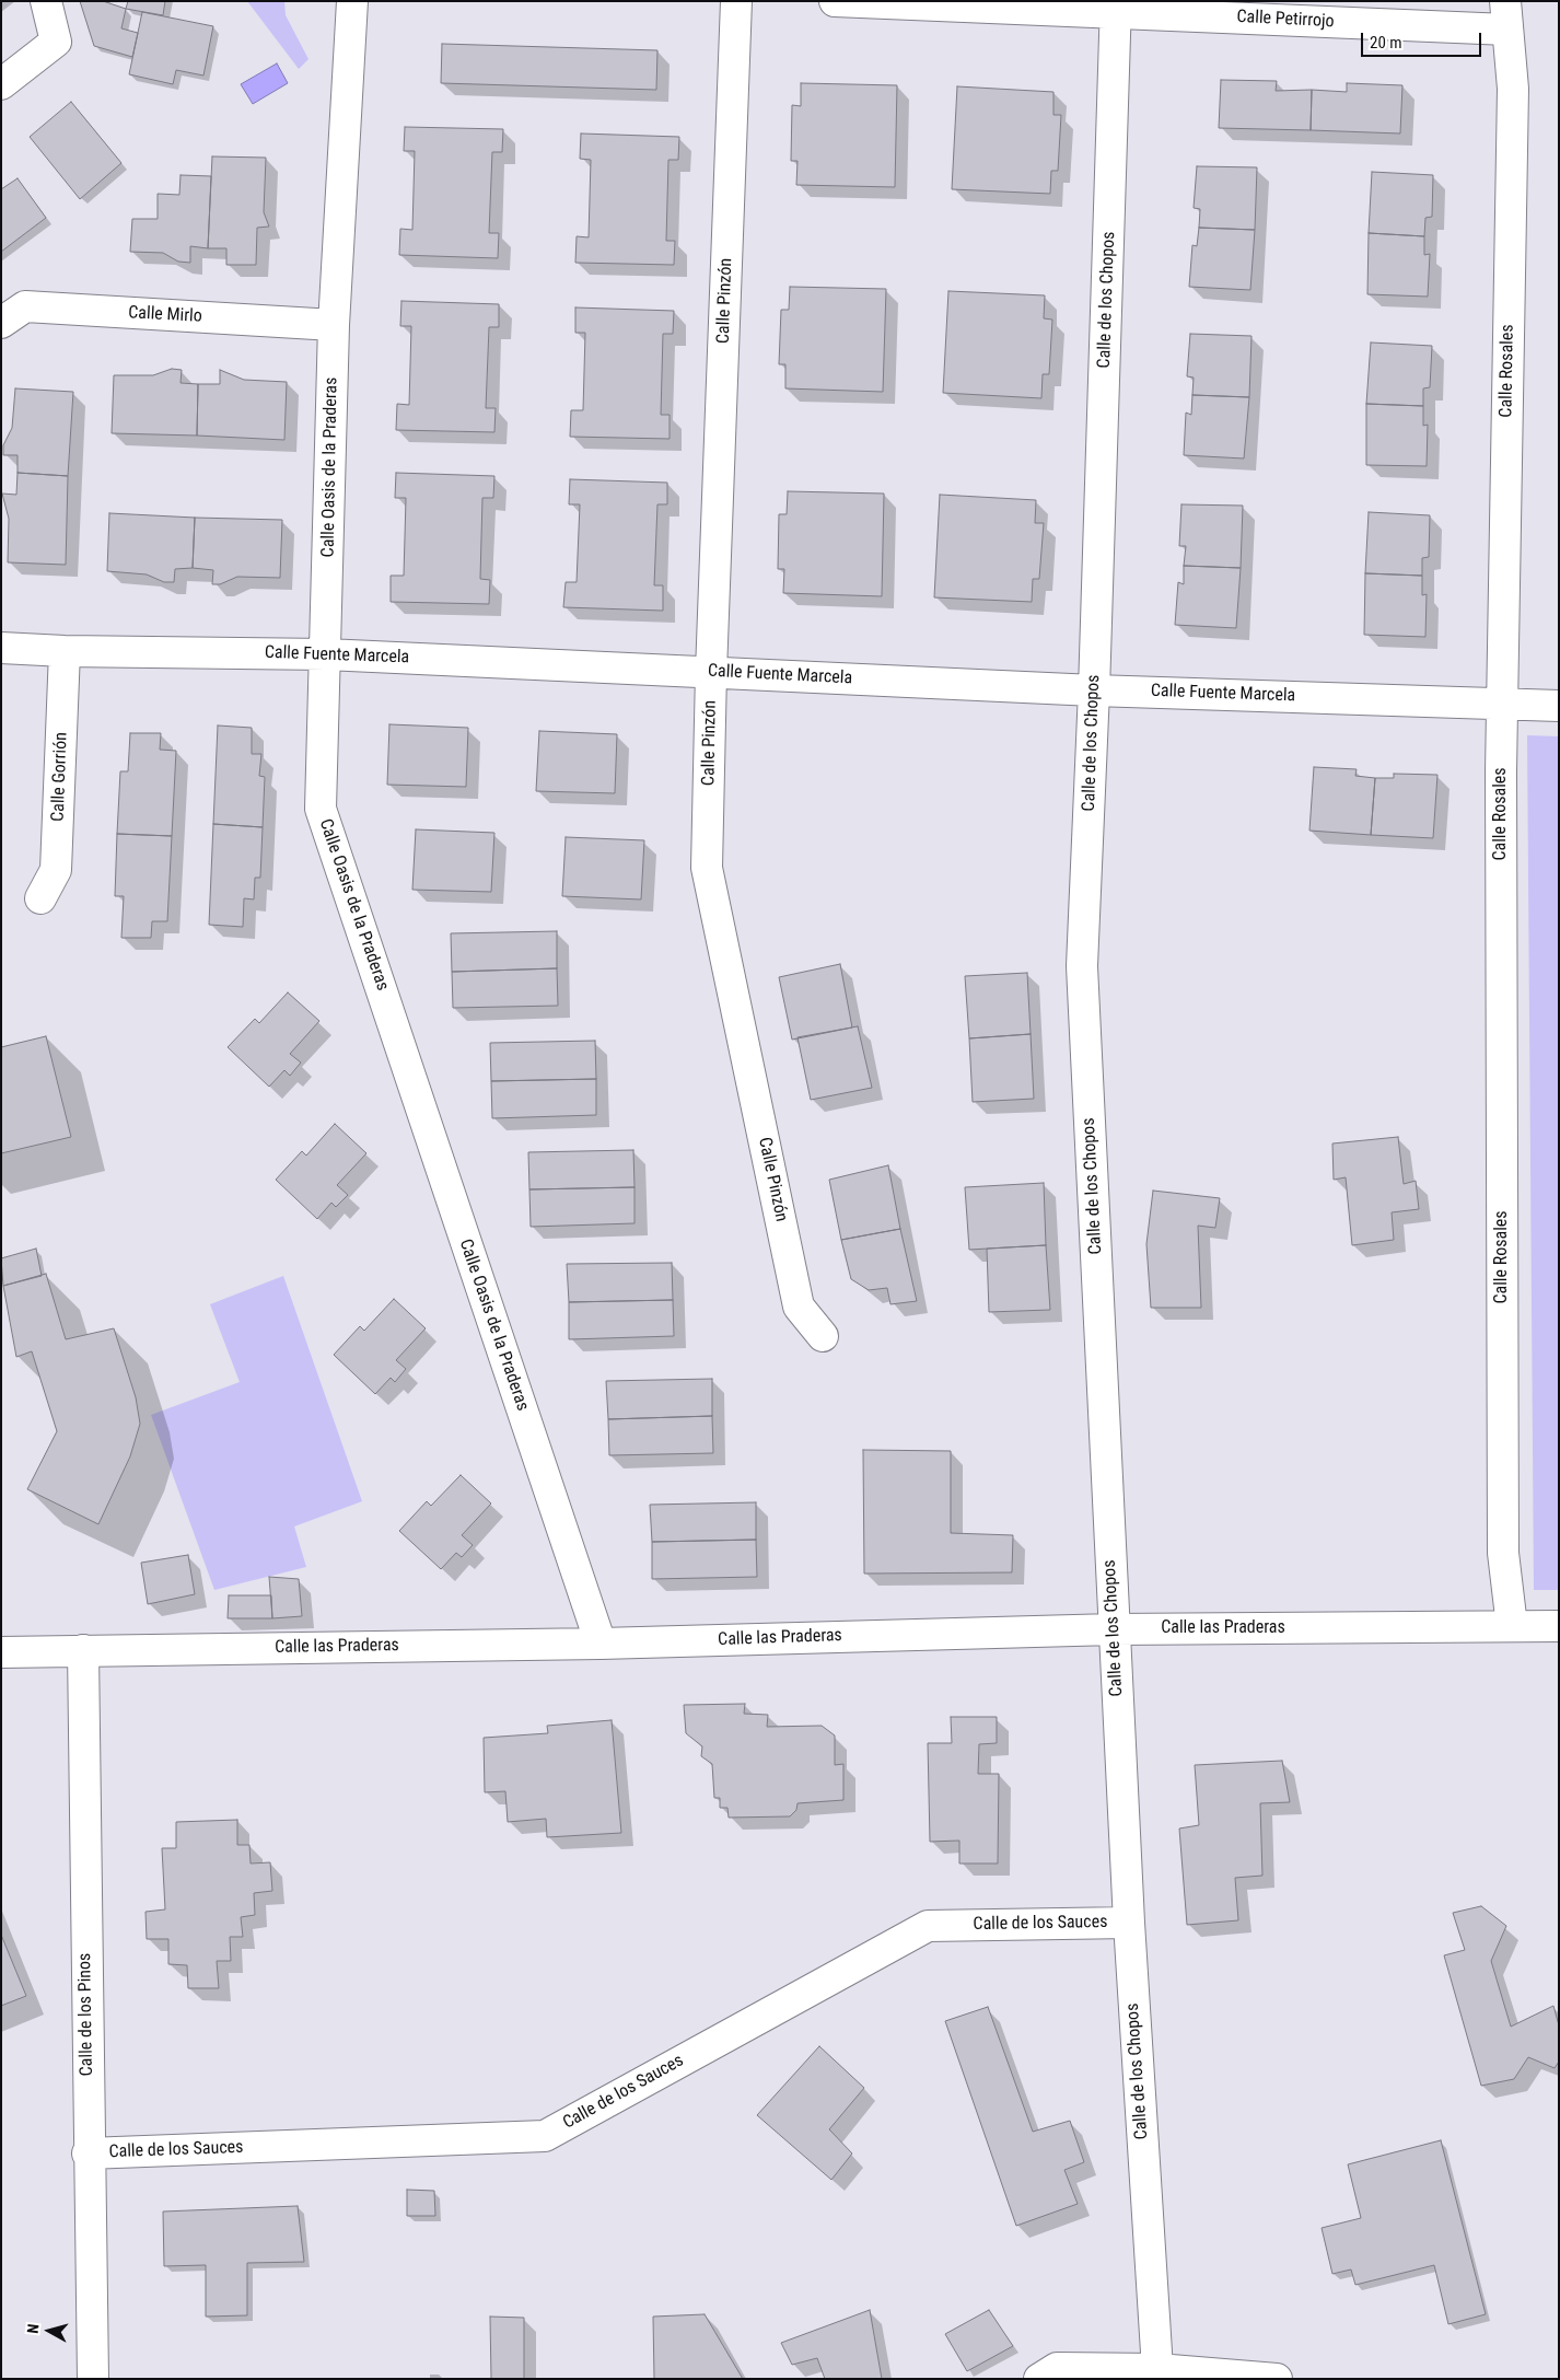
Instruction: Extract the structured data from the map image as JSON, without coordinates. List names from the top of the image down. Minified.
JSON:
{"streets":{"street":["Calle Petirrojo","Calle de los Chopos","Calle Pinzón","Calle Mirlo","Calle Rosales","Calle Oasis de la Praderas","Calle Fuente Marcela","Calle Gorrión","Calle las Praderas","Calle de los Sauces","Calle de los Pinos"]},"crossings":[["Calle Petirrojo","Calle de los Chopos"],["Calle Petirrojo","Calle Rosales"],["Calle de los Chopos","Calle Fuente Marcela"],["Calle de los Chopos","Calle las Praderas"],["Calle de los Chopos","Calle de los Sauces"],["Calle Pinzón","Calle Fuente Marcela"],["Calle Mirlo","Calle Oasis de la Praderas"],["Calle Rosales","Calle Fuente Marcela"],["Calle Rosales","Calle las Praderas"],["Calle Oasis de la Praderas","Calle Fuente Marcela"],["Calle Oasis de la Praderas","Calle las Praderas"],["Calle Fuente Marcela","Calle Gorrión"],["Calle las Praderas","Calle de los Pinos"],["Calle de los Sauces","Calle de los Pinos"]],"scale_bar":"20 m","north":"left"}
